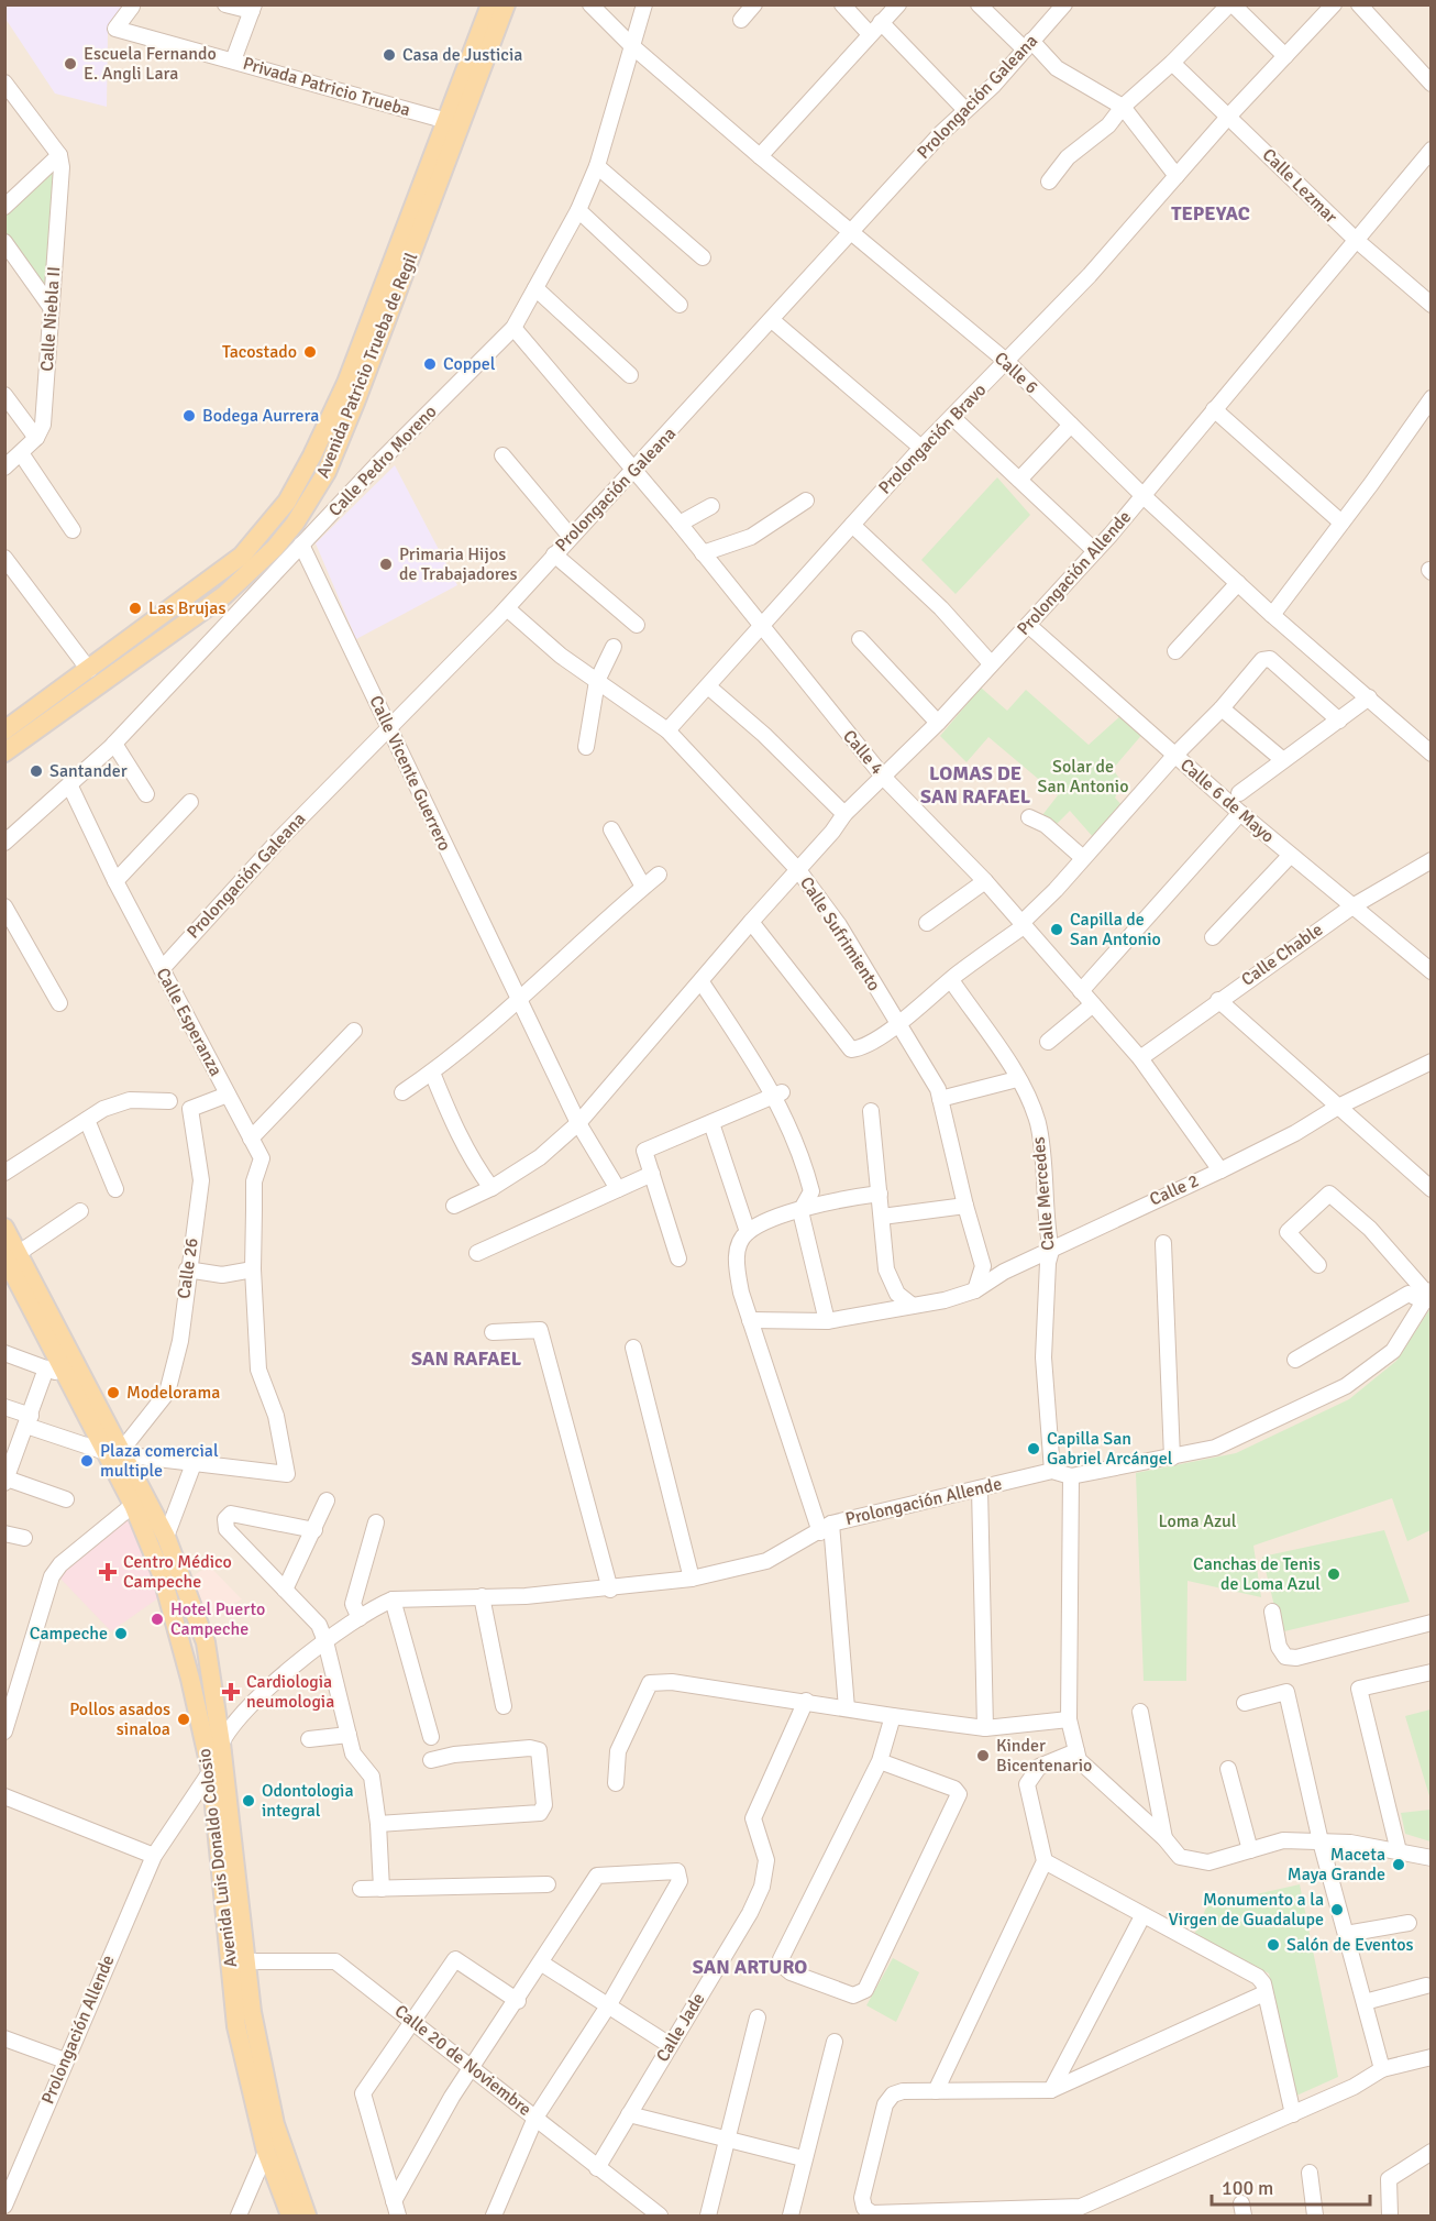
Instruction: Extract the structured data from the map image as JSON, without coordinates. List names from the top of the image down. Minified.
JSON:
{"streets":{"main road":["Avenida Patricio Trueba de Regil","Avenida Luis Donaldo Colosio"],"street":["Privada Patricio Trueba","Prolongación Galeana","Calle Lezmar","Calle Niebla II","Calle 6","Prolongación Bravo","Calle Pedro Moreno","Prolongación Allende","Calle 4","Calle Vicente Guerrero","Calle 6 de Mayo","Calle Sufrimiento","Calle Chable","Calle Esperanza","Calle 2","Calle Mercedes","Calle 26","Calle Jade","Calle 20 de Noviembre"]},"crossings":[["Privada Patricio Trueba","Avenida Patricio Trueba de Regil"],["Prolongación Galeana","Calle 6"],["Prolongación Galeana","Calle 4"],["Prolongación Galeana","Calle Vicente Guerrero"],["Prolongación Galeana","Calle Sufrimiento"],["Prolongación Galeana","Calle Esperanza"],["Calle Lezmar","Prolongación Bravo"],["Calle Lezmar","Prolongación Allende"],["Calle 6","Prolongación Bravo"],["Calle 6","Calle Pedro Moreno"],["Calle 6","Prolongación Allende"],["Prolongación Bravo","Calle 4"],["Prolongación Bravo","Calle Sufrimiento"],["Calle Pedro Moreno","Calle 4"],["Calle Pedro Moreno","Calle Vicente Guerrero"],["Calle Pedro Moreno","Calle Esperanza"],["Prolongación Allende","Calle 4"],["Prolongación Allende","Calle Vicente Guerrero"],["Prolongación Allende","Calle 6 de Mayo"],["Prolongación Allende","Calle Sufrimiento"],["Prolongación Allende","Calle Mercedes"],["Prolongación Allende","Avenida Luis Donaldo Colosio"],["Calle 4","Calle Chable"],["Calle 4","Calle 2"],["Calle 6 de Mayo","Calle Chable"],["Calle Sufrimiento","Calle 2"],["Calle Esperanza","Calle 26"],["Calle 2","Calle Mercedes"],["Calle 26","Avenida Luis Donaldo Colosio"],["Avenida Luis Donaldo Colosio","Calle 20 de Noviembre"],["Calle Jade","Calle 20 de Noviembre"]],"districts":["TEPEYAC","LOMAS DE SAN RAFAEL","SAN RAFAEL","SAN ARTURO"],"parks":["Solar de San Antonio","Loma Azul"],"places":{"other":["Casa de Justicia","Escuela Fernando E. Angli Lara","Tacostado","Coppel","Bodega Aurrera","Primaria Hijos de Trabajadores","Las Brujas","Santander","Capilla de San Antonio","Modelorama","Capilla San Gabriel Arcángel","Plaza comercial multiple","Canchas de Tenis de Loma Azul","Hotel Puerto Campeche","Campeche","Pollos asados sinaloa","Kinder Bicentenario","Odontologia integral","Maceta Maya Grande","Monumento a la Virgen de Guadalupe","Salón de Eventos"],"health":["Centro Médico Campeche","Cardiologia neumologia"]},"scale_bar":"100 m"}
